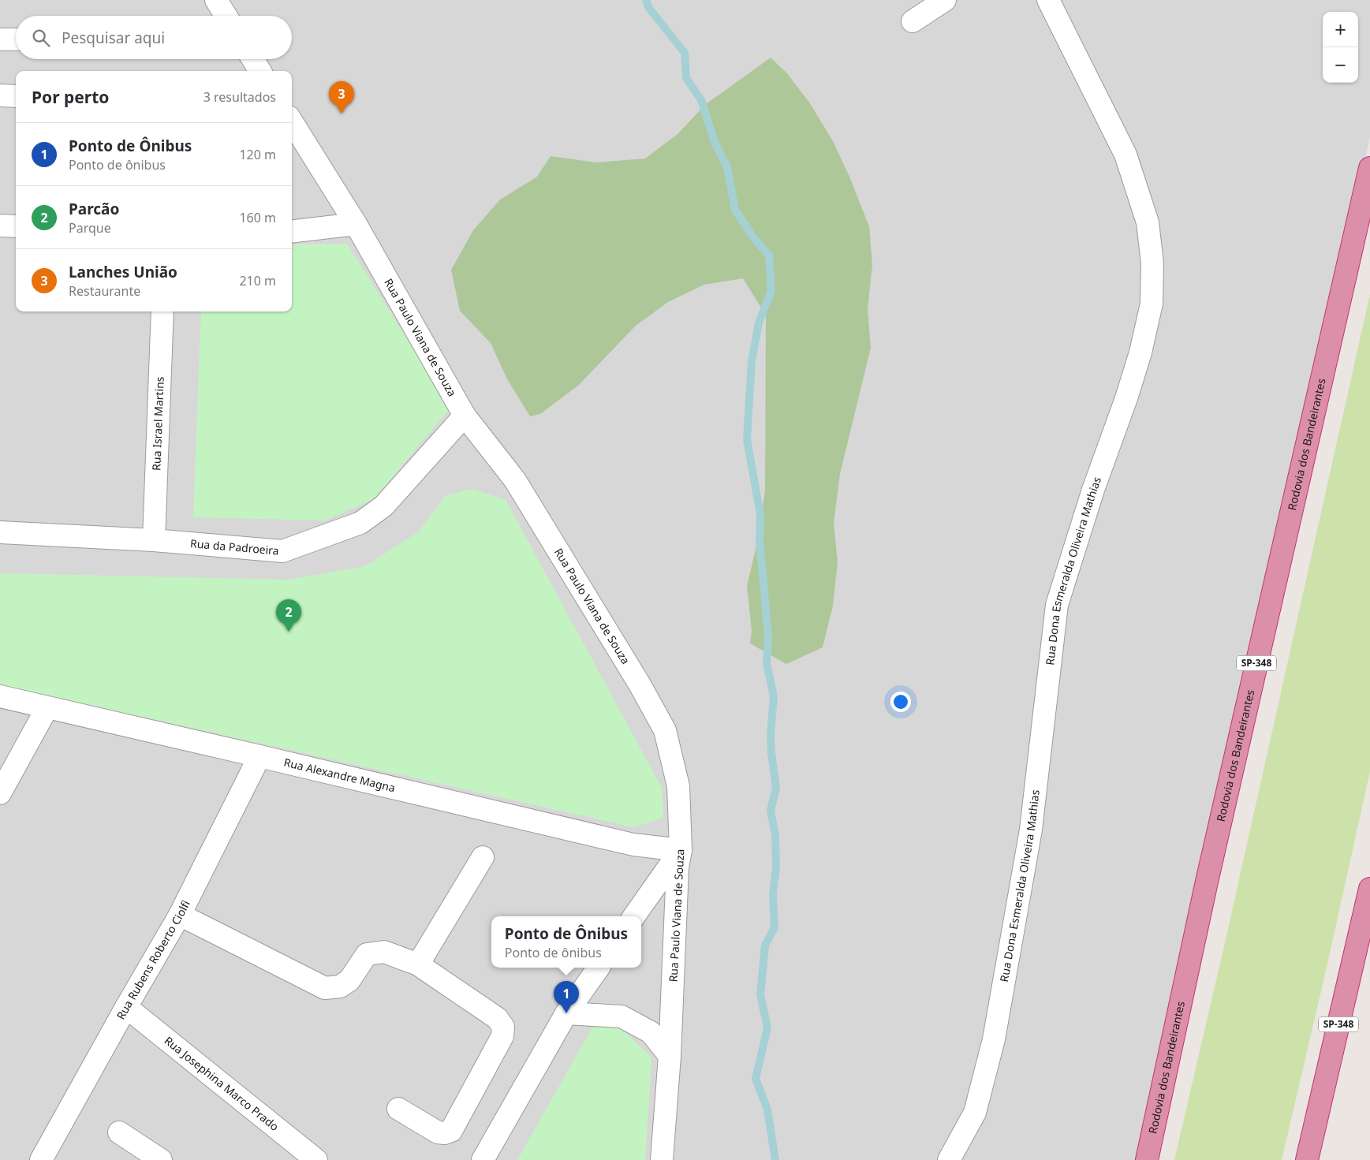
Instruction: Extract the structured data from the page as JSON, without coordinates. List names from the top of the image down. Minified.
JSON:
{"streets":{"highway":["Rodovia dos Bandeirantes","SP-348"],"street":["Rua Paulo Viana de Souza","Rua Israel Martins","Rua da Padroeira","Rua Dona Esmeralda Oliveira Mathias","Rua Alexandre Magna","Rua Rubens Roberto Ciolfi","Rua Josephina Marco Prado"]},"crossings":[["Rua Paulo Viana de Souza","Rua da Padroeira"],["Rua Paulo Viana de Souza","Rua Alexandre Magna"],["Rua Israel Martins","Rua da Padroeira"],["Rua Alexandre Magna","Rua Rubens Roberto Ciolfi"],["Rua Rubens Roberto Ciolfi","Rua Josephina Marco Prado"]],"page":{"map_buttons":["+","−"],"search":"Pesquisar aqui","heading":["Por perto","3 resultados"],"pins":["3","2","1"],"list":[{"mark":"1","name":"Ponto de Ônibus","note":"Ponto de ônibus","value":"120 m"},{"mark":"2","name":"Parcão","note":"Parque","value":"160 m"},{"mark":"3","name":"Lanches União","note":"Restaurante","value":"210 m"}],"popup":["Ponto de Ônibus","Ponto de ônibus"]}}
